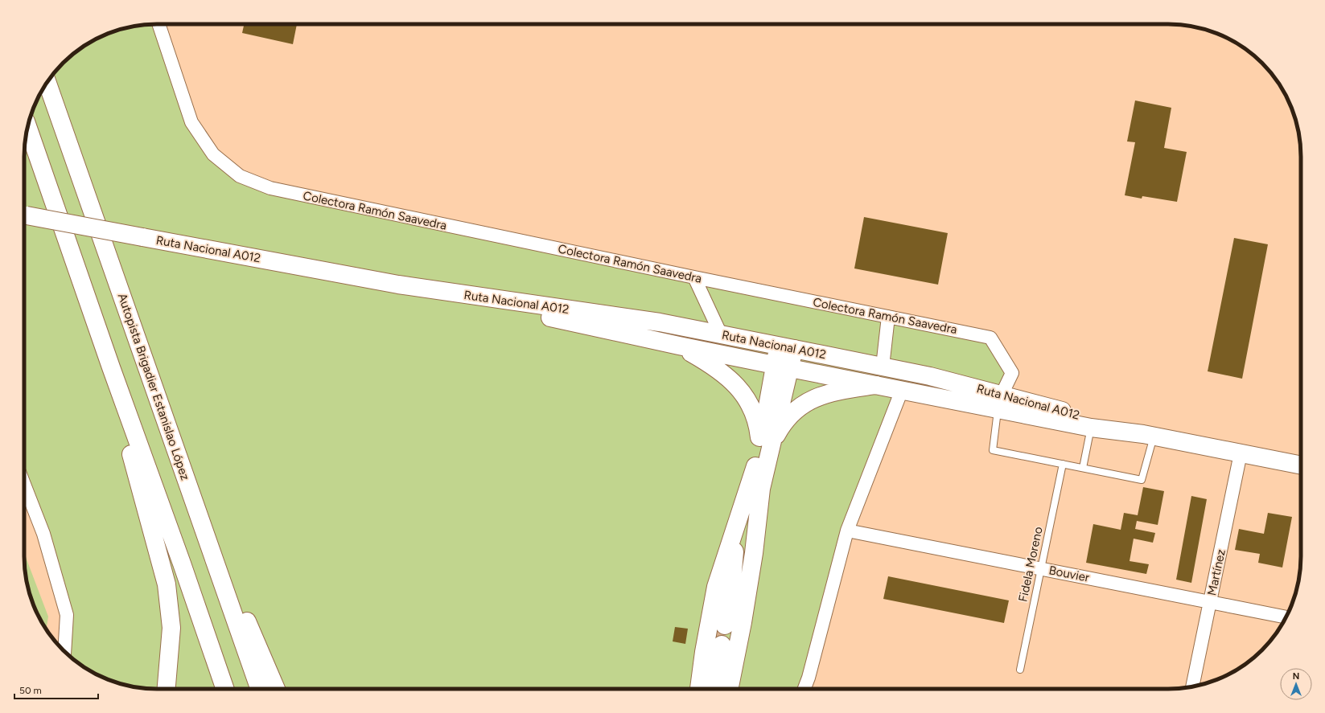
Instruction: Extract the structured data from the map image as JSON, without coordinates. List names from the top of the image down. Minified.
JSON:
{"streets":{"main road":["Ruta Nacional A012","Autopista Brigadier Estanislao López"],"street":["Colectora Ramón Saavedra","Martínez","Bouvier"],"lane":["Fidela Moreno"]},"crossings":[["Colectora Ramón Saavedra","Ruta Nacional A012"],["Ruta Nacional A012","Martínez"],["Fidela Moreno","Bouvier"],["Martínez","Bouvier"]],"scale_bar":"50 m","north":"top"}
